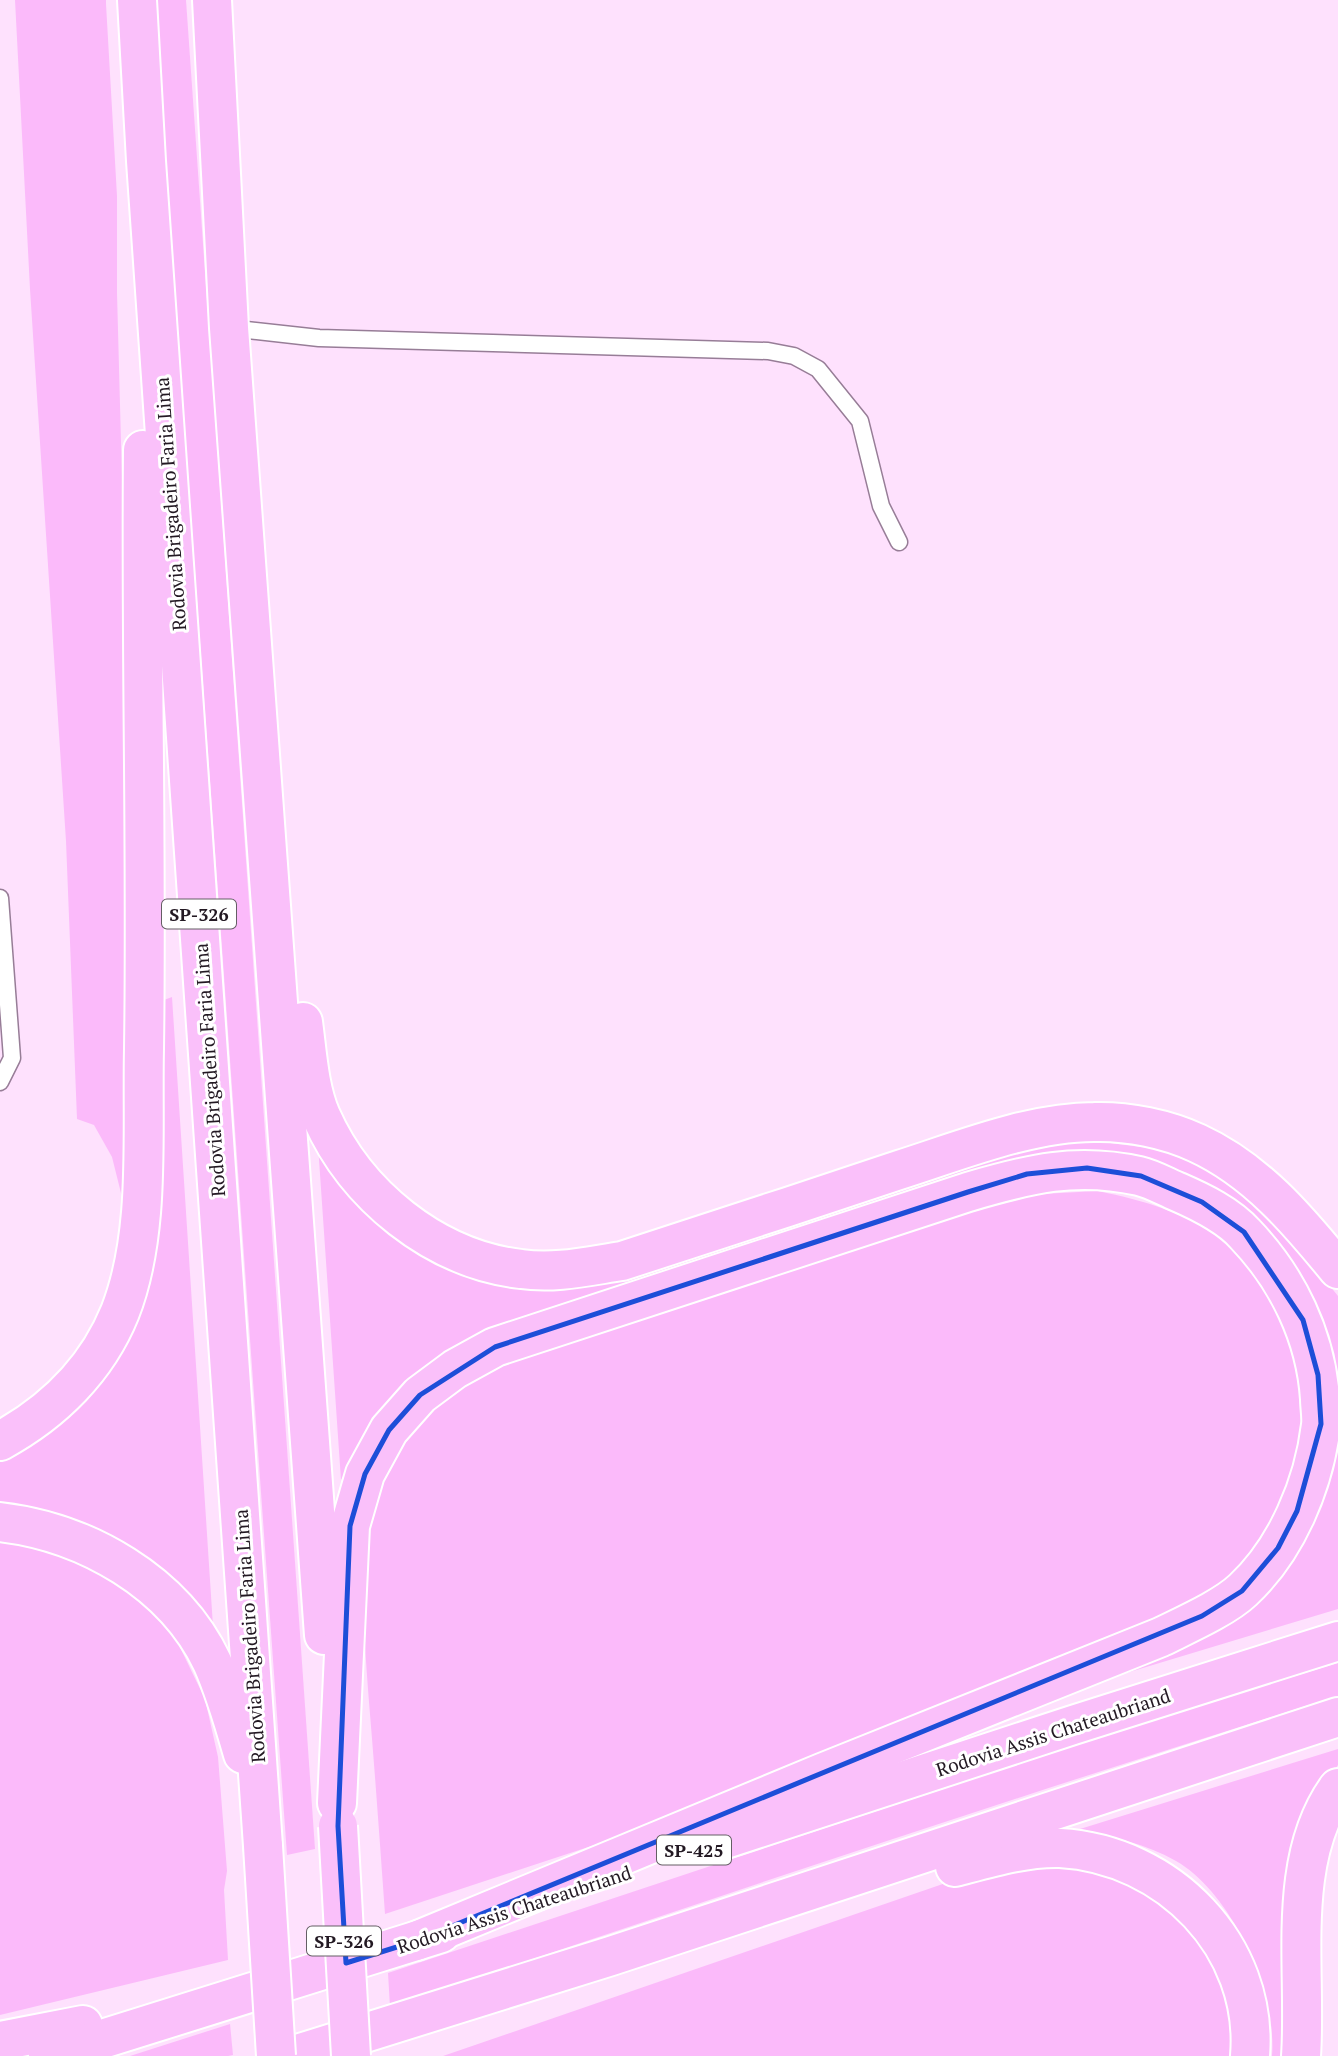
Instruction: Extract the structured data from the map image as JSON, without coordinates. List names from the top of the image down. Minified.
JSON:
{"streets":{"highway":["Rodovia Brigadeiro Faria Lima","SP-326","Rodovia Assis Chateaubriand","SP-425"]},"crossings":[["Rodovia Brigadeiro Faria Lima","SP-326"]]}
